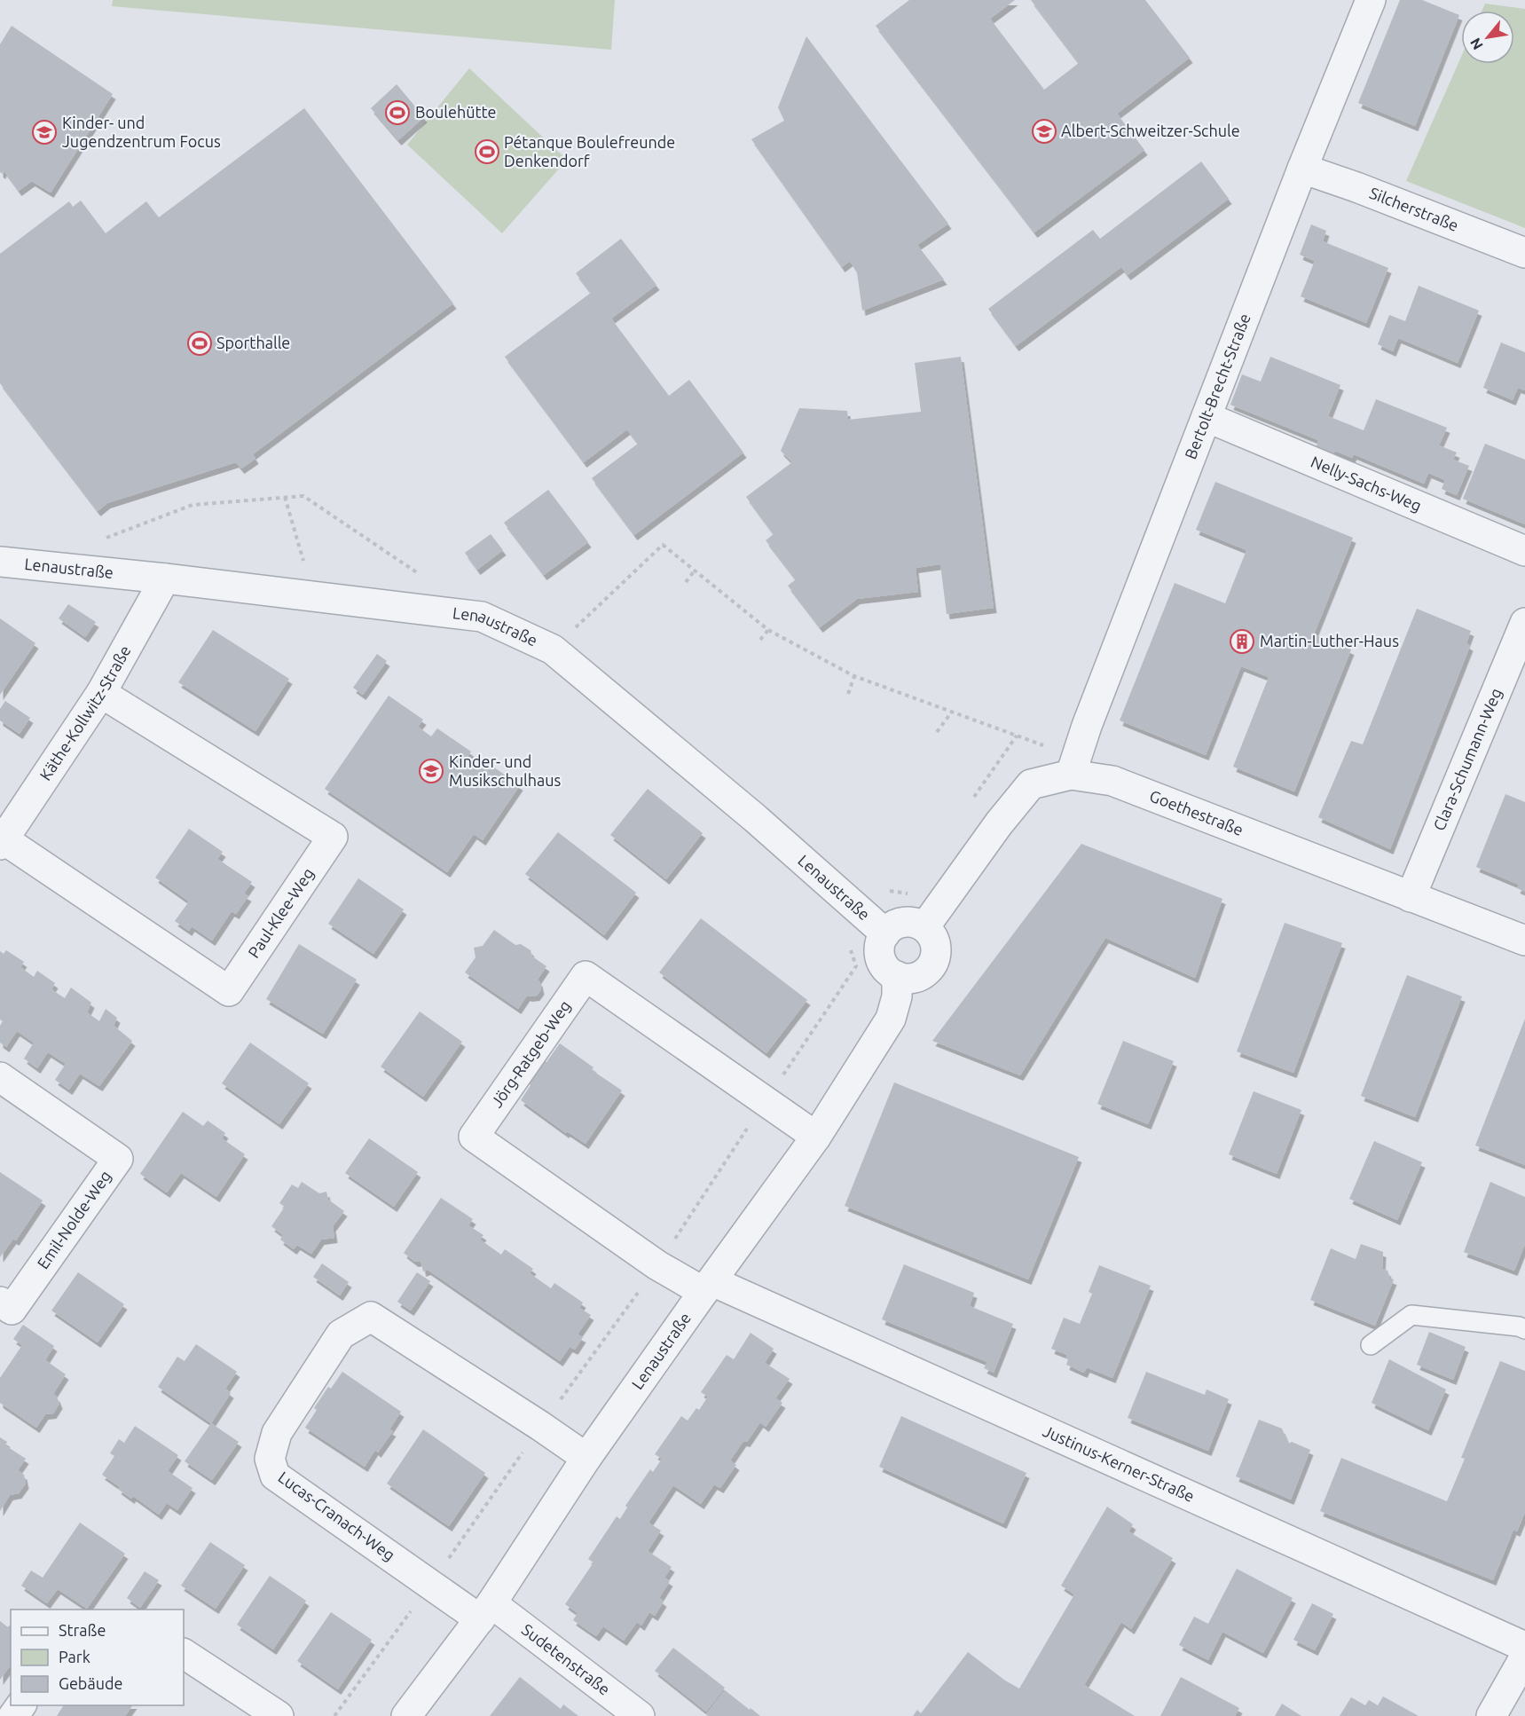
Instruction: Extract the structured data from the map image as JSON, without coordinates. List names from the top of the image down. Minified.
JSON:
{"streets":{"street":["Silcherstraße","Bertolt-Brecht-Straße","Nelly-Sachs-Weg","Lenaustraße","Käthe-Kollwitz-Straße","Clara-Schumann-Weg","Goethestraße","Paul-Klee-Weg","Jörg-Ratgeb-Weg","Emil-Nolde-Weg","Justinus-Kerner-Straße","Lucas-Cranach-Weg","Sudetenstraße"]},"crossings":[["Silcherstraße","Bertolt-Brecht-Straße"],["Bertolt-Brecht-Straße","Nelly-Sachs-Weg"],["Bertolt-Brecht-Straße","Goethestraße"],["Lenaustraße","Käthe-Kollwitz-Straße"],["Lenaustraße","Goethestraße"],["Lenaustraße","Jörg-Ratgeb-Weg"],["Lenaustraße","Justinus-Kerner-Straße"],["Lenaustraße","Lucas-Cranach-Weg"],["Lenaustraße","Sudetenstraße"],["Käthe-Kollwitz-Straße","Paul-Klee-Weg"],["Clara-Schumann-Weg","Goethestraße"],["Jörg-Ratgeb-Weg","Justinus-Kerner-Straße"],["Lucas-Cranach-Weg","Sudetenstraße"]],"places":{"sports":["Boulehütte","Pétanque Boulefreunde Denkendorf","Sporthalle"],"school or university":["Albert-Schweitzer-Schule","Kinder- und Jugendzentrum Focus","Kinder- und Musikschulhaus"],"building":["Martin-Luther-Haus"]},"legend":["Straße","Park","Gebäude"],"north":"bottom left"}
